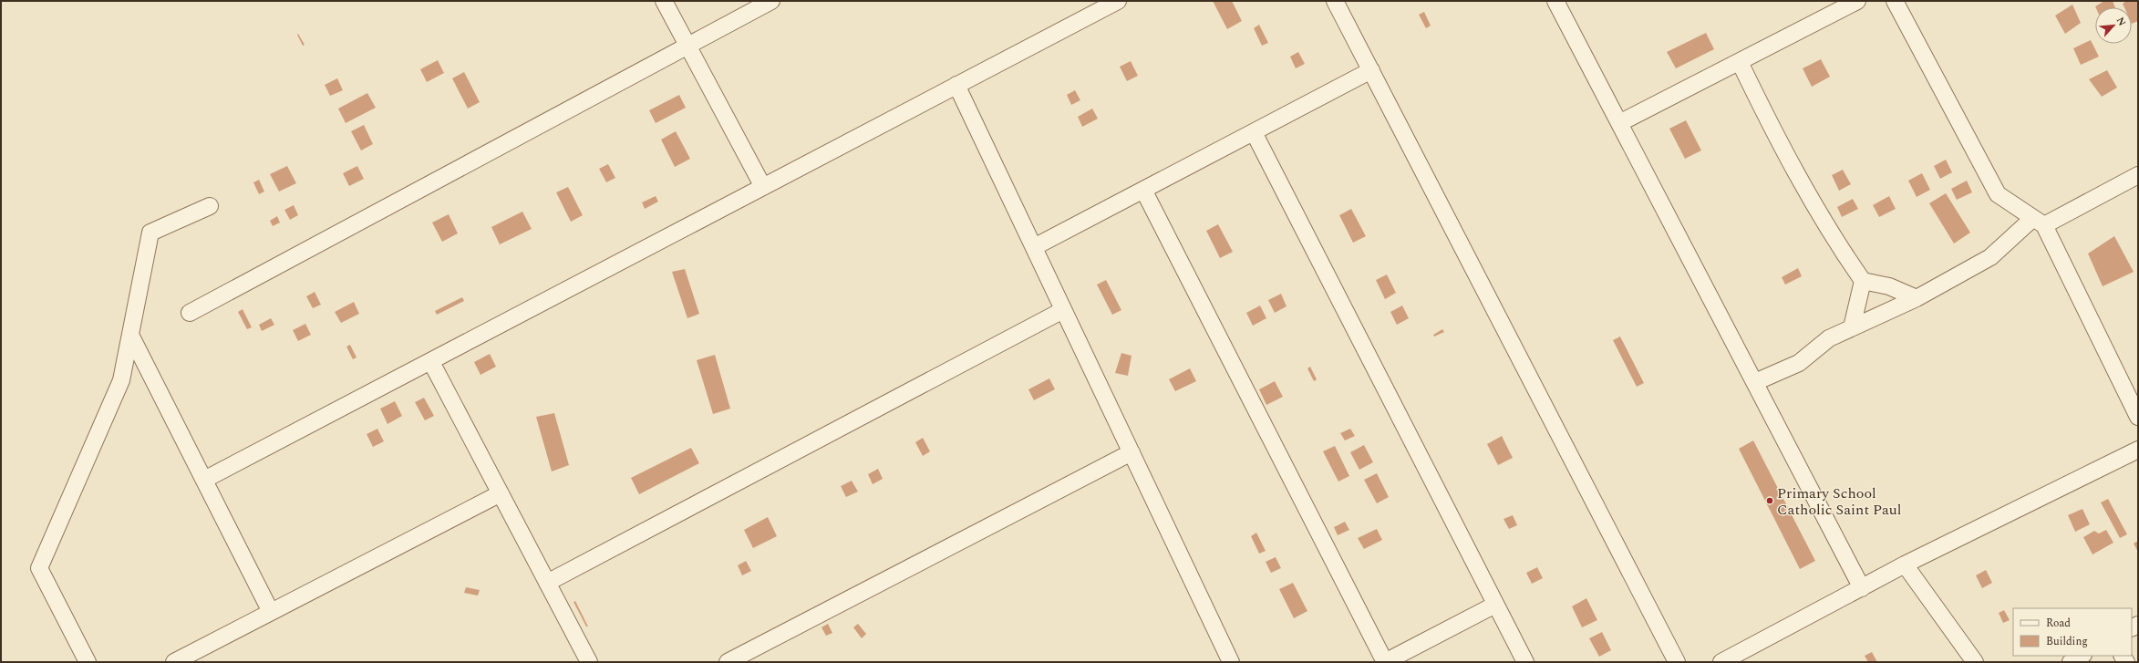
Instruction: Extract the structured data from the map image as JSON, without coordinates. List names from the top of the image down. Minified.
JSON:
{"places":["Primary School Catholic Saint Paul"],"legend":["Road","Building"],"north":"top right"}
